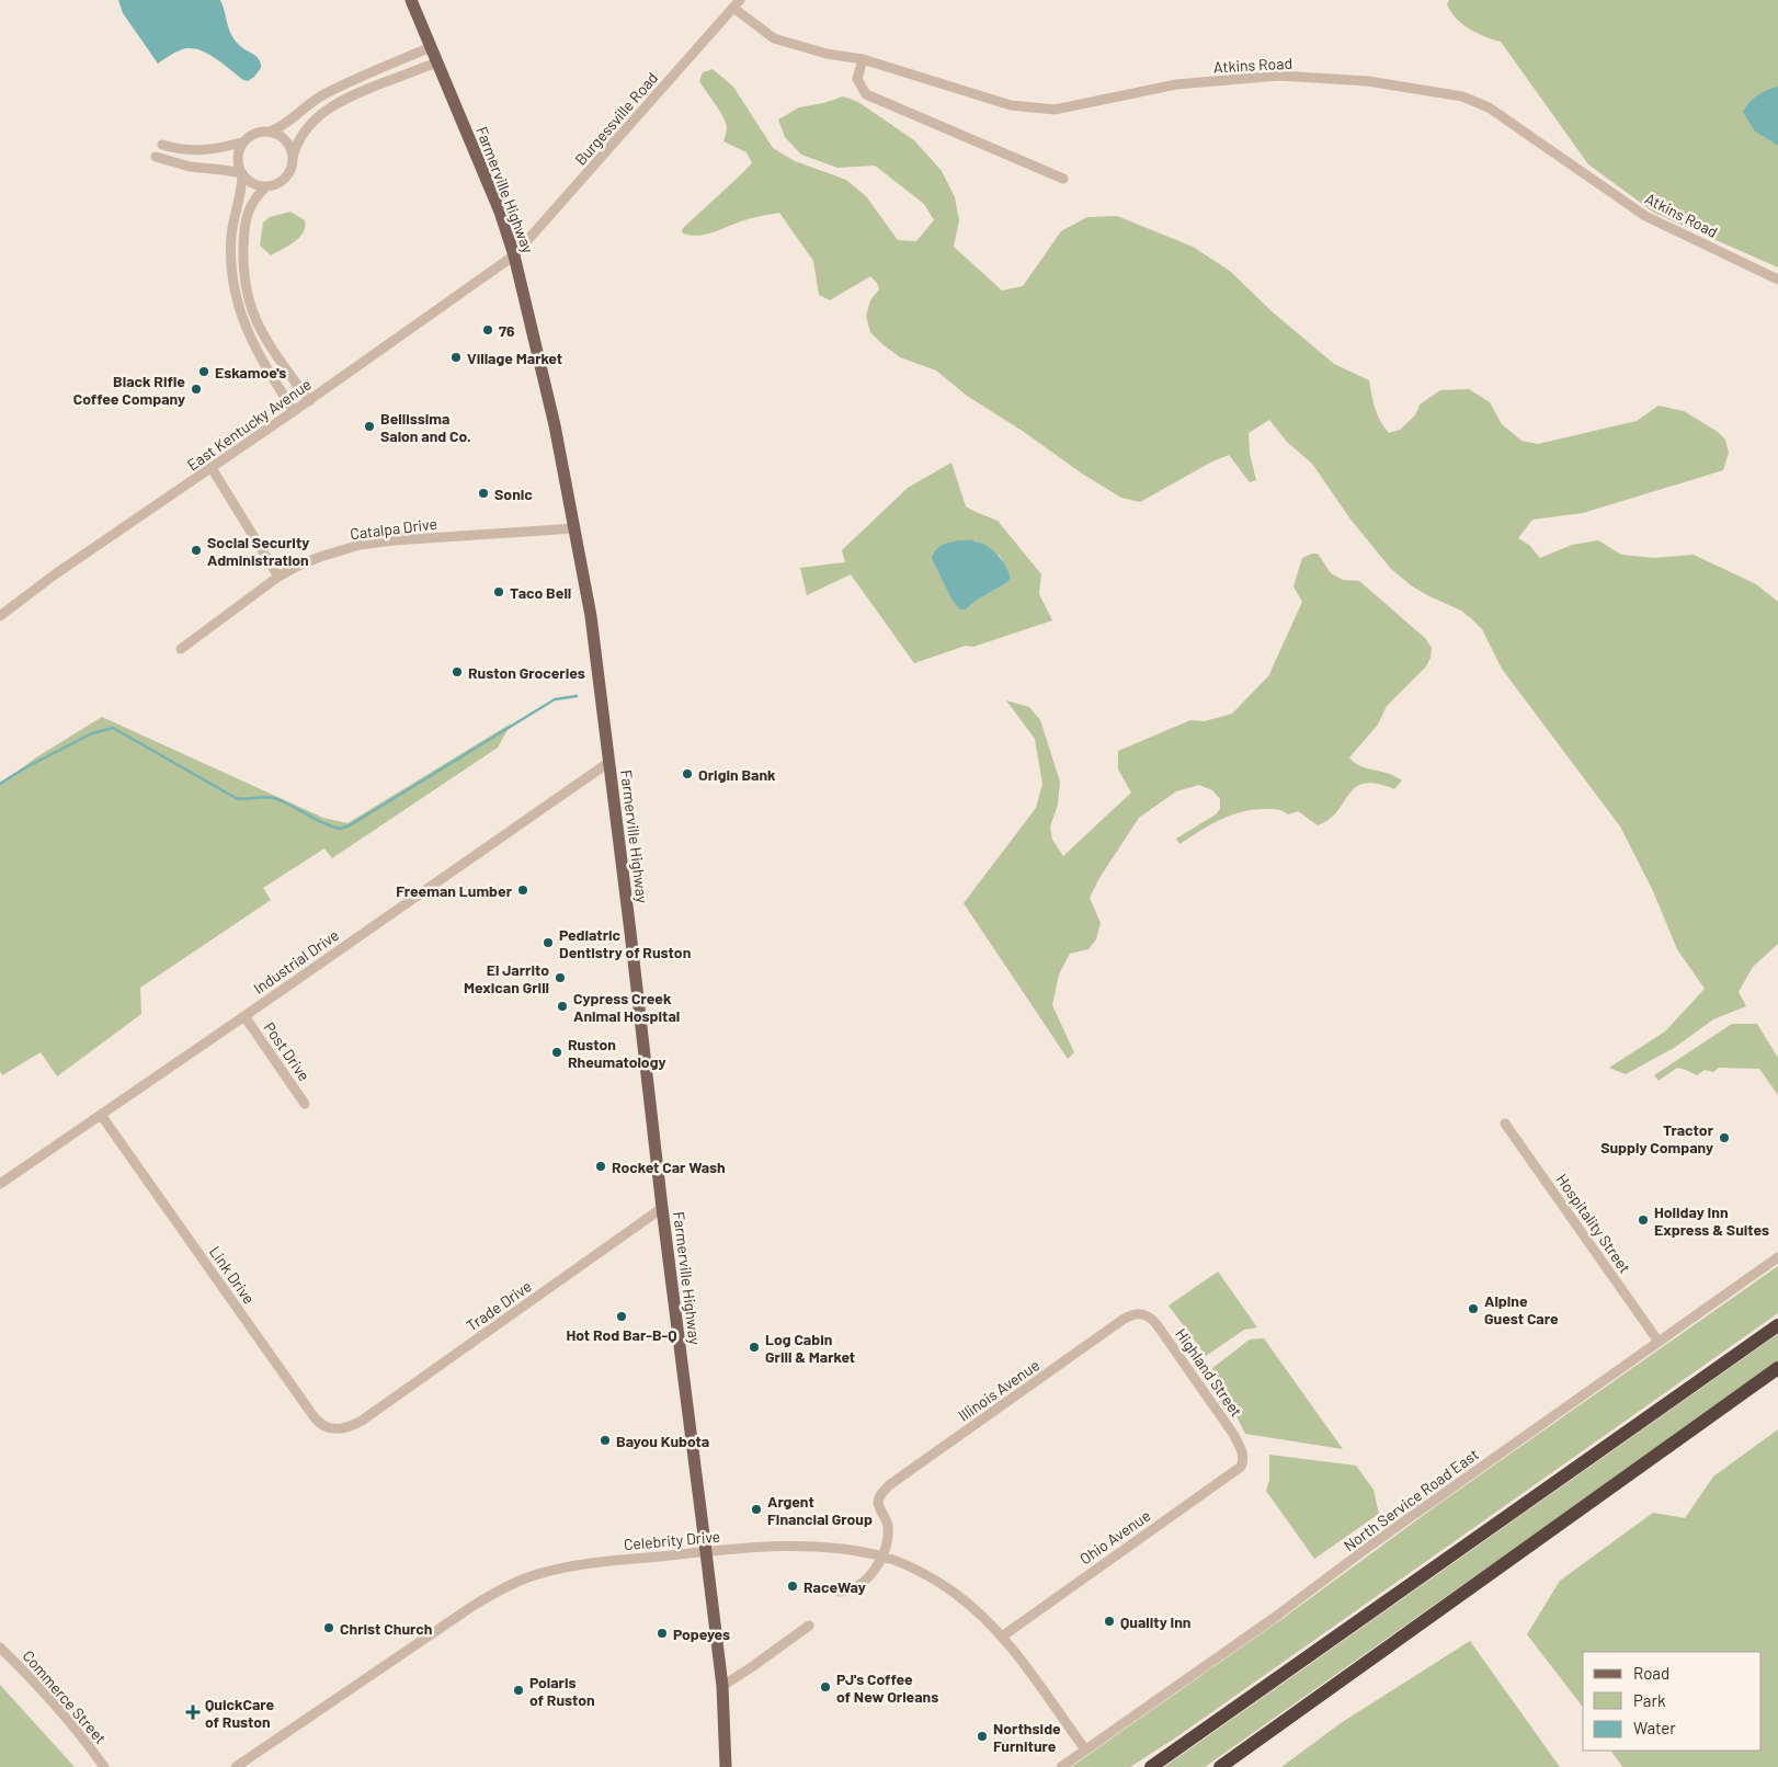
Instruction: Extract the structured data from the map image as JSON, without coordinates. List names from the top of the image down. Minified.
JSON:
{"streets":{"main road":["Farmerville Highway"],"street":["Atkins Road","Burgessville Road","East Kentucky Avenue","Catalpa Drive","Industrial Drive","Post Drive","Hospitality Street","Link Drive","Trade Drive","Highland Street","Illinois Avenue","North Service Road East","Ohio Avenue","Celebrity Drive","Commerce Street"]},"crossings":[["Atkins Road","Burgessville Road"],["Burgessville Road","Farmerville Highway"],["Burgessville Road","East Kentucky Avenue"],["Farmerville Highway","East Kentucky Avenue"],["Farmerville Highway","Catalpa Drive"],["Farmerville Highway","Industrial Drive"],["Farmerville Highway","Trade Drive"],["Farmerville Highway","Celebrity Drive"],["Industrial Drive","Post Drive"],["Industrial Drive","Link Drive"],["Hospitality Street","North Service Road East"],["Link Drive","Trade Drive"],["Highland Street","Illinois Avenue"],["Highland Street","Ohio Avenue"],["Illinois Avenue","Celebrity Drive"],["North Service Road East","Celebrity Drive"],["Ohio Avenue","Celebrity Drive"]],"places":{"other":["76","Village Market","Eskamoe's","Black Rifle Coffee Company","Bellissima Salon and Co.","Sonic","Social Security Administration","Taco Bell","Ruston Groceries","Origin Bank","Freeman Lumber","Pediatric Dentistry of Ruston","El Jarrito Mexican Grill","Cypress Creek Animal Hospital","Ruston Rheumatology","Tractor Supply Company","Rocket Car Wash","Holiday Inn Express & Suites","Alpine Guest Care","Hot Rod Bar-B-Q","Log Cabin Grill & Market","Bayou Kubota","Argent Financial Group","RaceWay","Quality Inn","Christ Church","Popeyes","PJ's Coffee of New Orleans","Polaris of Ruston","Northside Furniture"],"health":["QuickCare of Ruston"]},"legend":["Road","Park","Water"]}
